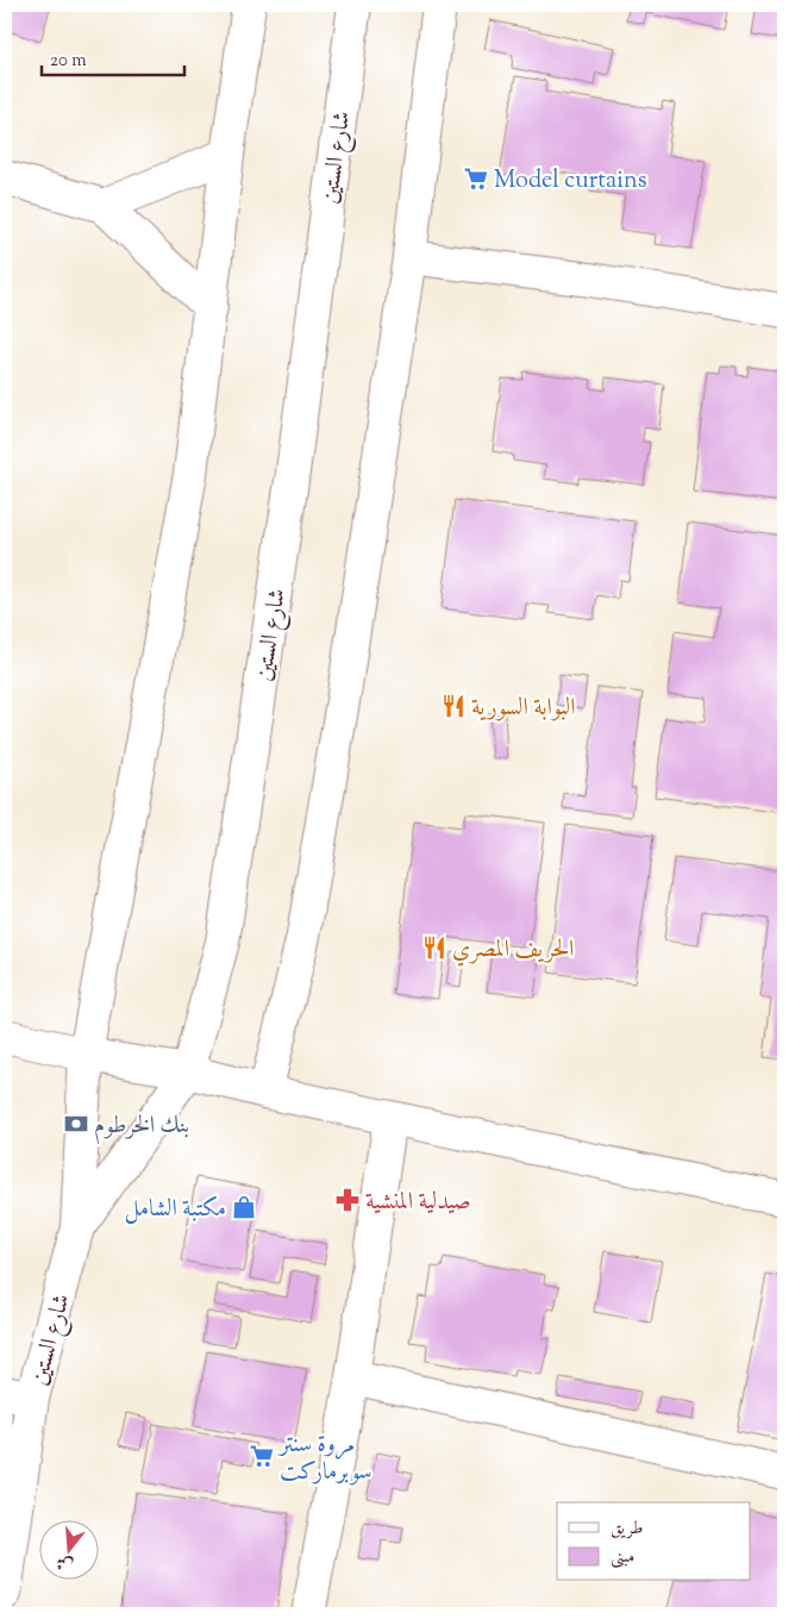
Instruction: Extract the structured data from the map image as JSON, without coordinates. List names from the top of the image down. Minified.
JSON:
{"streets":{"street":["شارع الستين"]},"places":{"supermarket":["Model curtains","مروة سنتر سوبرماركت"],"restaurant":["البوابة السورية","الحريف المصري"],"bank":["بنك الخرطوم"],"pharmacy":["صيدلية المنشية"],"shop":["مكتبة الشامل"]},"legend":["طريق","مبنى"],"scale_bar":"20 m","north":"bottom"}
